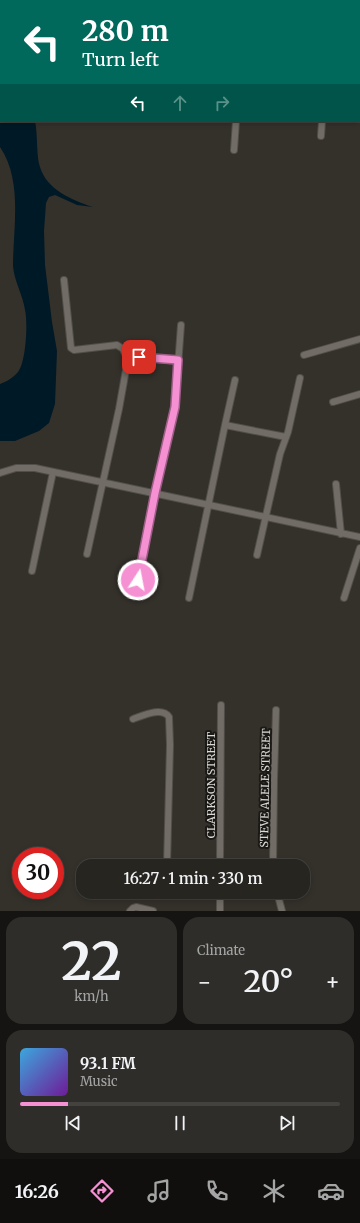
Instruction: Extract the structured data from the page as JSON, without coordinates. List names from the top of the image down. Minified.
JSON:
{"streets":{"street":["CLARKSON STREET","STEVE ALELE STREET"]},"page":{"turn":["280 m","Turn left"],"limit":"30","trip":"16:27 · 1 min · 330 m","tile":[["22","km/h"],"Climate"],"heat":["−","20°","+"],"song":["93.1 FM","Music"],"tabs":"16:26"}}
